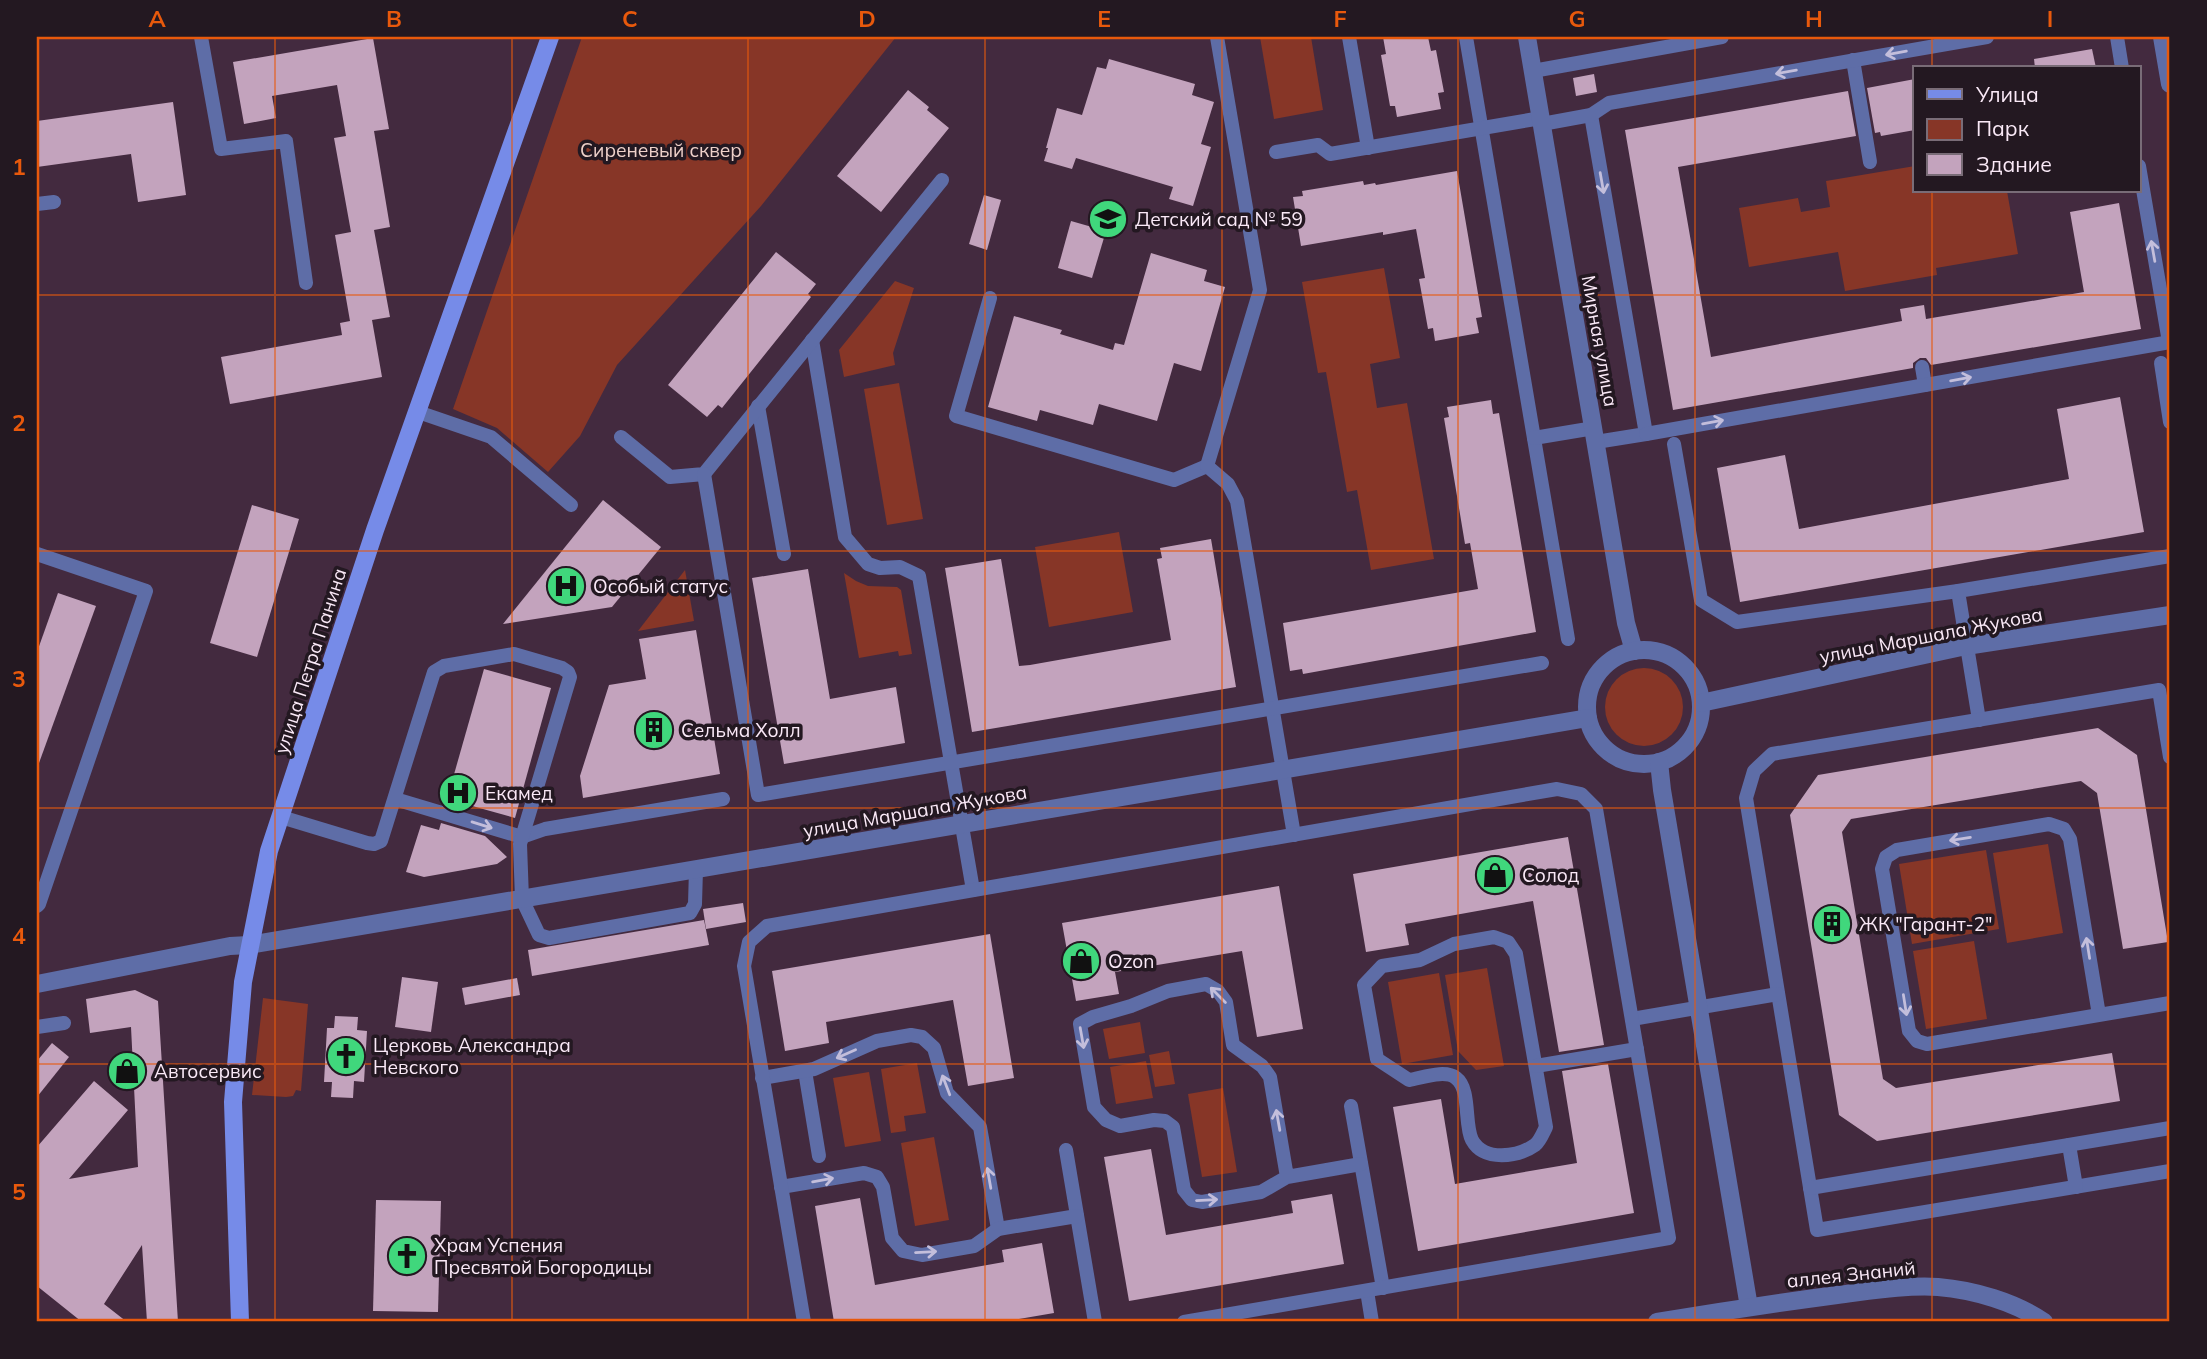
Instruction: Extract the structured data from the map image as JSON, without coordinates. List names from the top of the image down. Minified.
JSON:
{"streets":{"main road":["улица Петра Панина"],"street":["Мирная улица","улица Маршала Жукова","аллея Знаний"]},"crossings":[["Мирная улица","улица Маршала Жукова"],["улица Маршала Жукова","улица Петра Панина"]],"parks":["Сиреневый сквер"],"places":{"school or university":["Детский сад № 59"],"hospital":["Особый статус","Екамед"],"building":["Сельма Холл","ЖК \"Гарант-2\""],"shop":["Солод","Ozon","Автосервис"],"church":["Церковь Александра Невского","Храм Успения Пресвятой Богородицы"]},"legend":["Улица","Парк","Здание"],"grid":{"columns":["A","B","C","D","E","F","G","H","I"],"rows":["1","2","3","4","5"]}}
